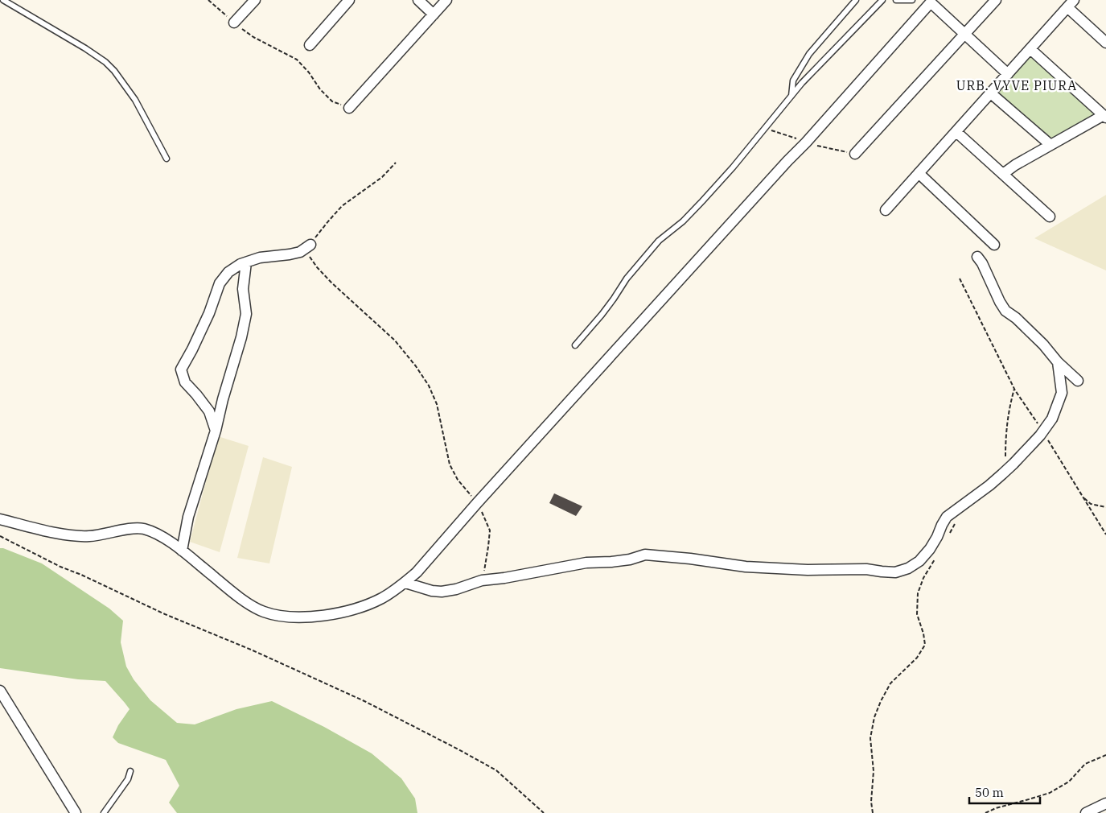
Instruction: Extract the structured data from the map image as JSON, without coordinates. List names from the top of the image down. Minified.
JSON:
{"districts":["URB. VYVE PIURA"],"scale_bar":"50 m"}
